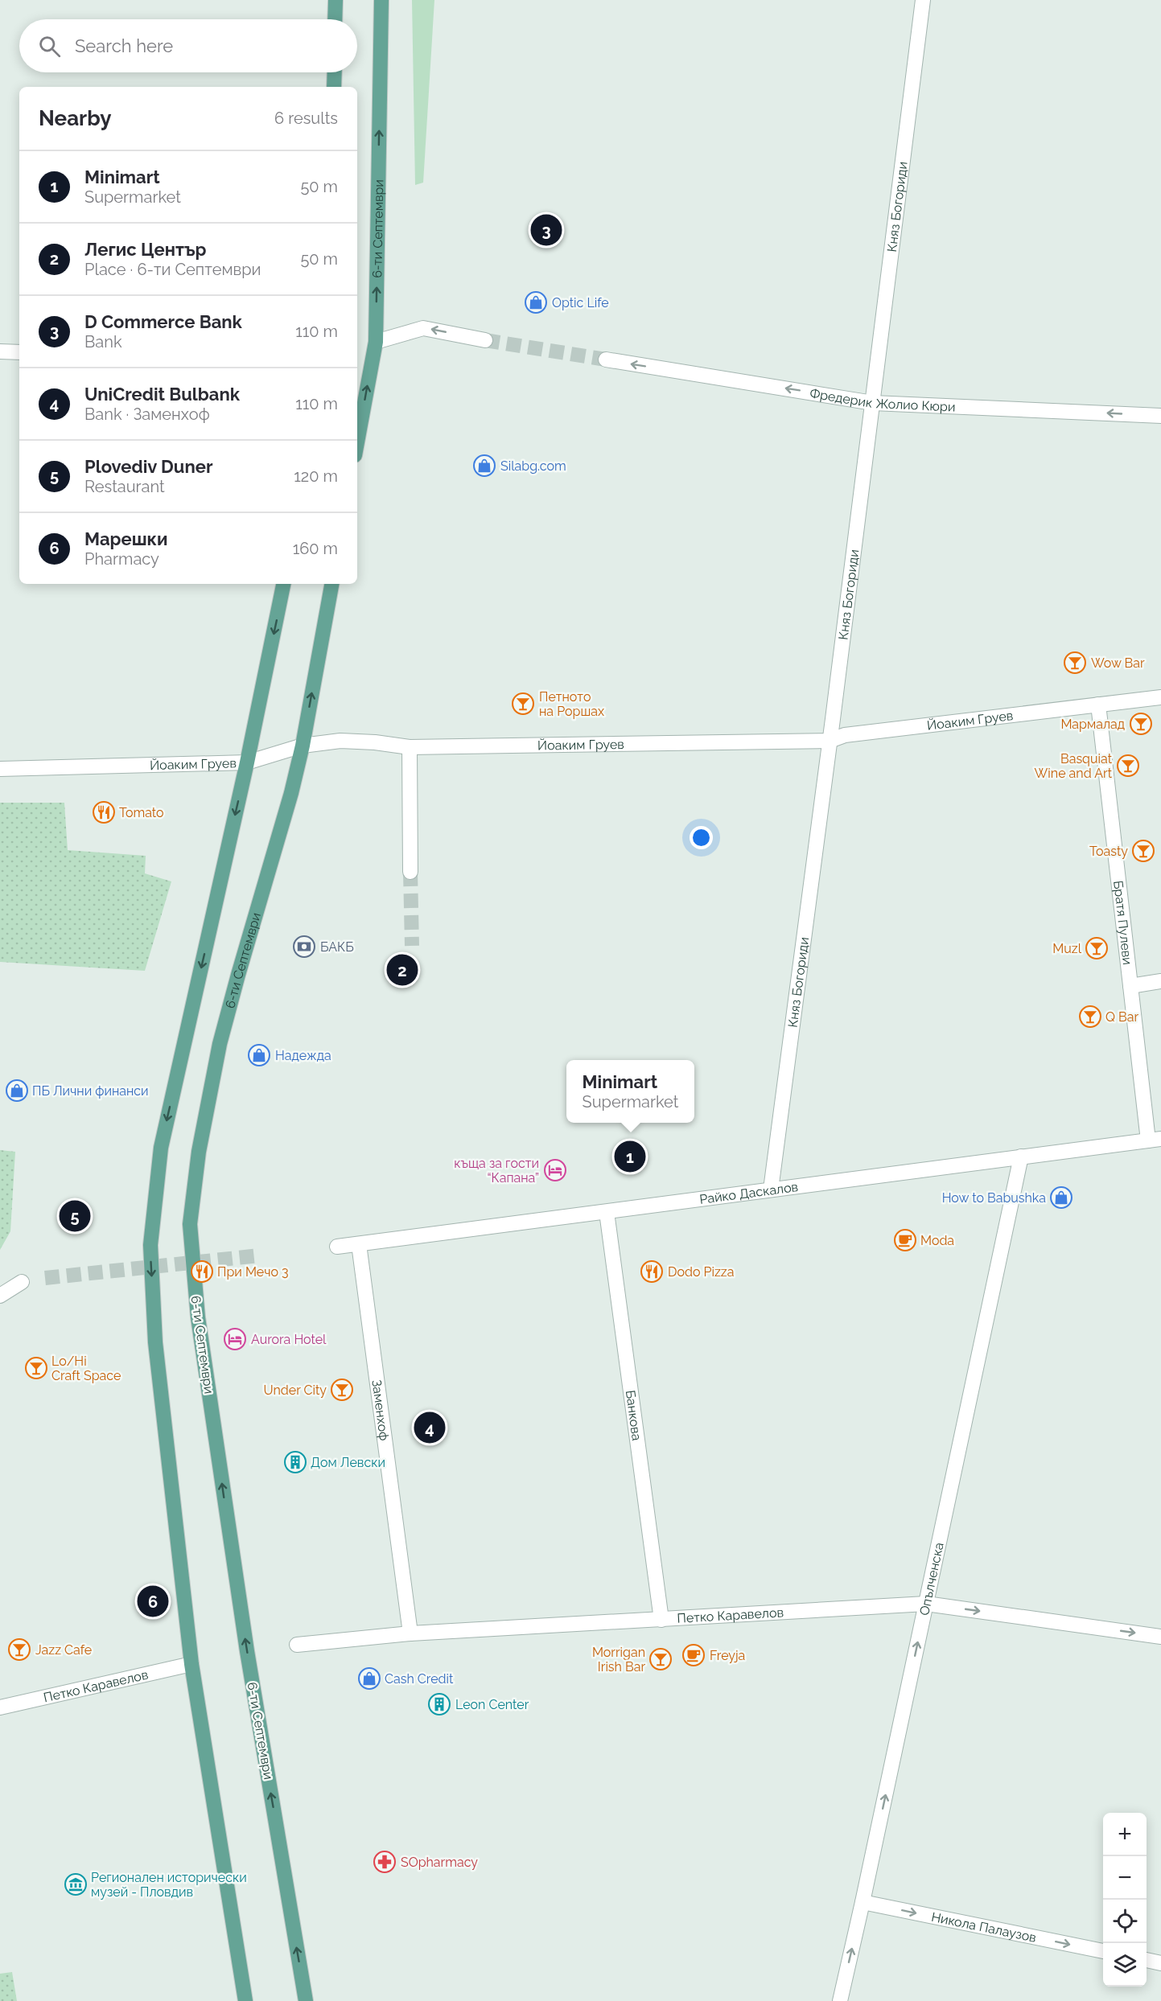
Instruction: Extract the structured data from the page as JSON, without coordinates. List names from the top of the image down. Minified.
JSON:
{"streets":{"main road":["6-ти Септември"],"street":["Княз Богориди","Фредерик Жолио Кюри","Йоаким Груев","Братя Пулеви","Райко Даскалов","Заменхоф","Банкова","Опълченска","Петко Каравелов","Никола Палаузов"]},"crossings":[["Княз Богориди","Фредерик Жолио Кюри"],["Княз Богориди","Йоаким Груев"],["Княз Богориди","Райко Даскалов"],["6-ти Септември","Йоаким Груев"],["Йоаким Груев","Братя Пулеви"],["Братя Пулеви","Райко Даскалов"],["Райко Даскалов","Заменхоф"],["Райко Даскалов","Банкова"],["Райко Даскалов","Опълченска"],["Заменхоф","Петко Каравелов"],["Банкова","Петко Каравелов"],["Опълченска","Петко Каравелов"],["Опълченска","Никола Палаузов"]],"one_way":["Фредерик Жолио Кюри","Опълченска","Никола Палаузов"],"places":{"shop":["Optic Life","Silabg.com","Надежда","ПБ Лични финанси","How to Babushka","Cash Credit"],"bar":["Wow Bar","Петното на Роршах","Мармалад","Basquiat Wine and Art","Toasty","Muzl","Q Bar","Lo/Hi Craft Space","Under City","Jazz Cafe","Morrigan Irish Bar"],"restaurant":["Tomato","При Мечо 3","Dodo Pizza"],"bank":["БАКБ"],"hotel":["къща за гости “Капана”","Aurora Hotel"],"cafe":["Moda","Freyja"],"building":["Дом Левски","Leon Center"],"pharmacy":["SOpharmacy"],"museum":["Регионален исторически музей - Пловдив"]},"page":{"search":"Search here","heading":["Nearby","6 results"],"list":[{"mark":"1","name":"Minimart","note":"Supermarket","value":"50 m"},{"mark":"2","name":"Легис Център","note":"Place · 6-ти Септември","value":"50 m"},{"mark":"3","name":"D Commerce Bank","note":"Bank","value":"110 m"},{"mark":"4","name":"UniCredit Bulbank","note":"Bank · Заменхоф","value":"110 m"},{"mark":"5","name":"Plovediv Duner","note":"Restaurant","value":"120 m"},{"mark":"6","name":"Марешки","note":"Pharmacy","value":"160 m"}],"pins":["3","2","1","5","4","6"],"popup":["Minimart","Supermarket"],"map_buttons":["+","−"]}}
